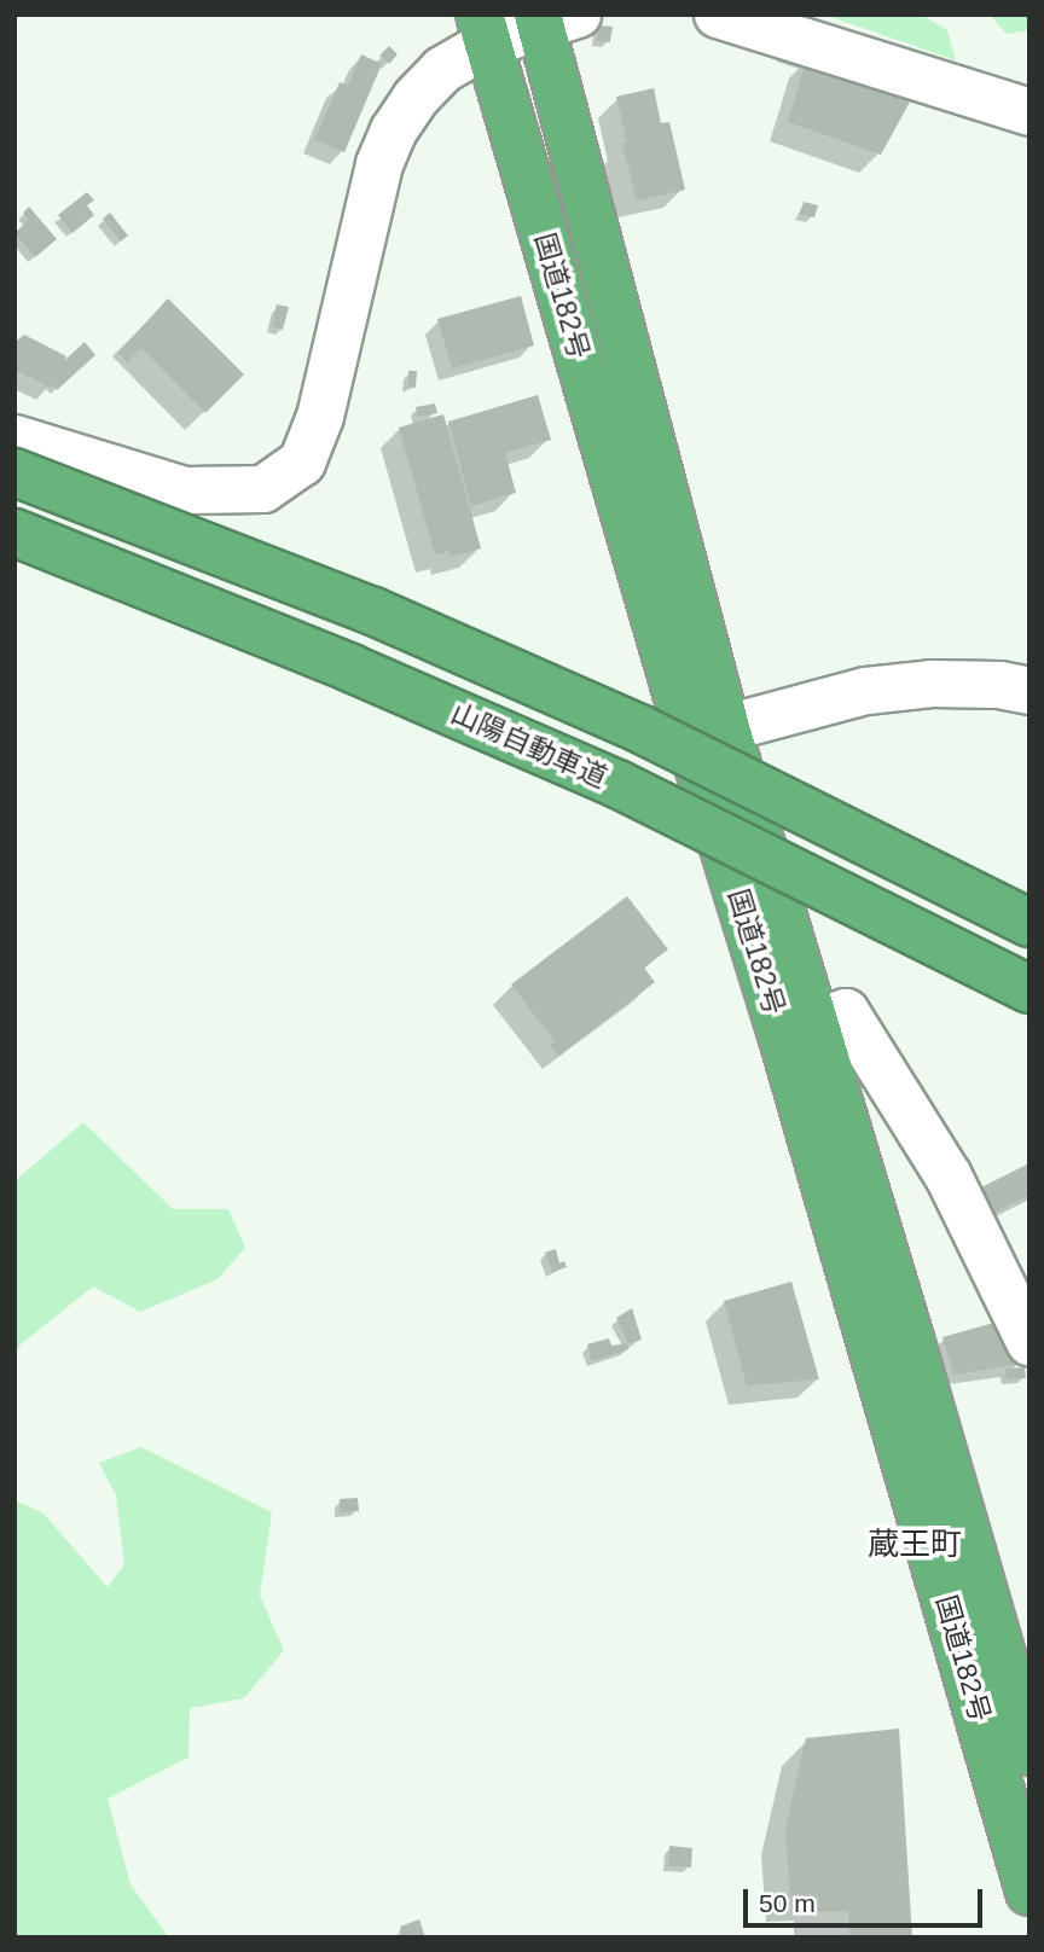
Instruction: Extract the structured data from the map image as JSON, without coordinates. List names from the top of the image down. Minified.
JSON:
{"streets":{"highway":["国道182号","山陽自動車道"]},"districts":["蔵王町"],"scale_bar":"50 m"}
